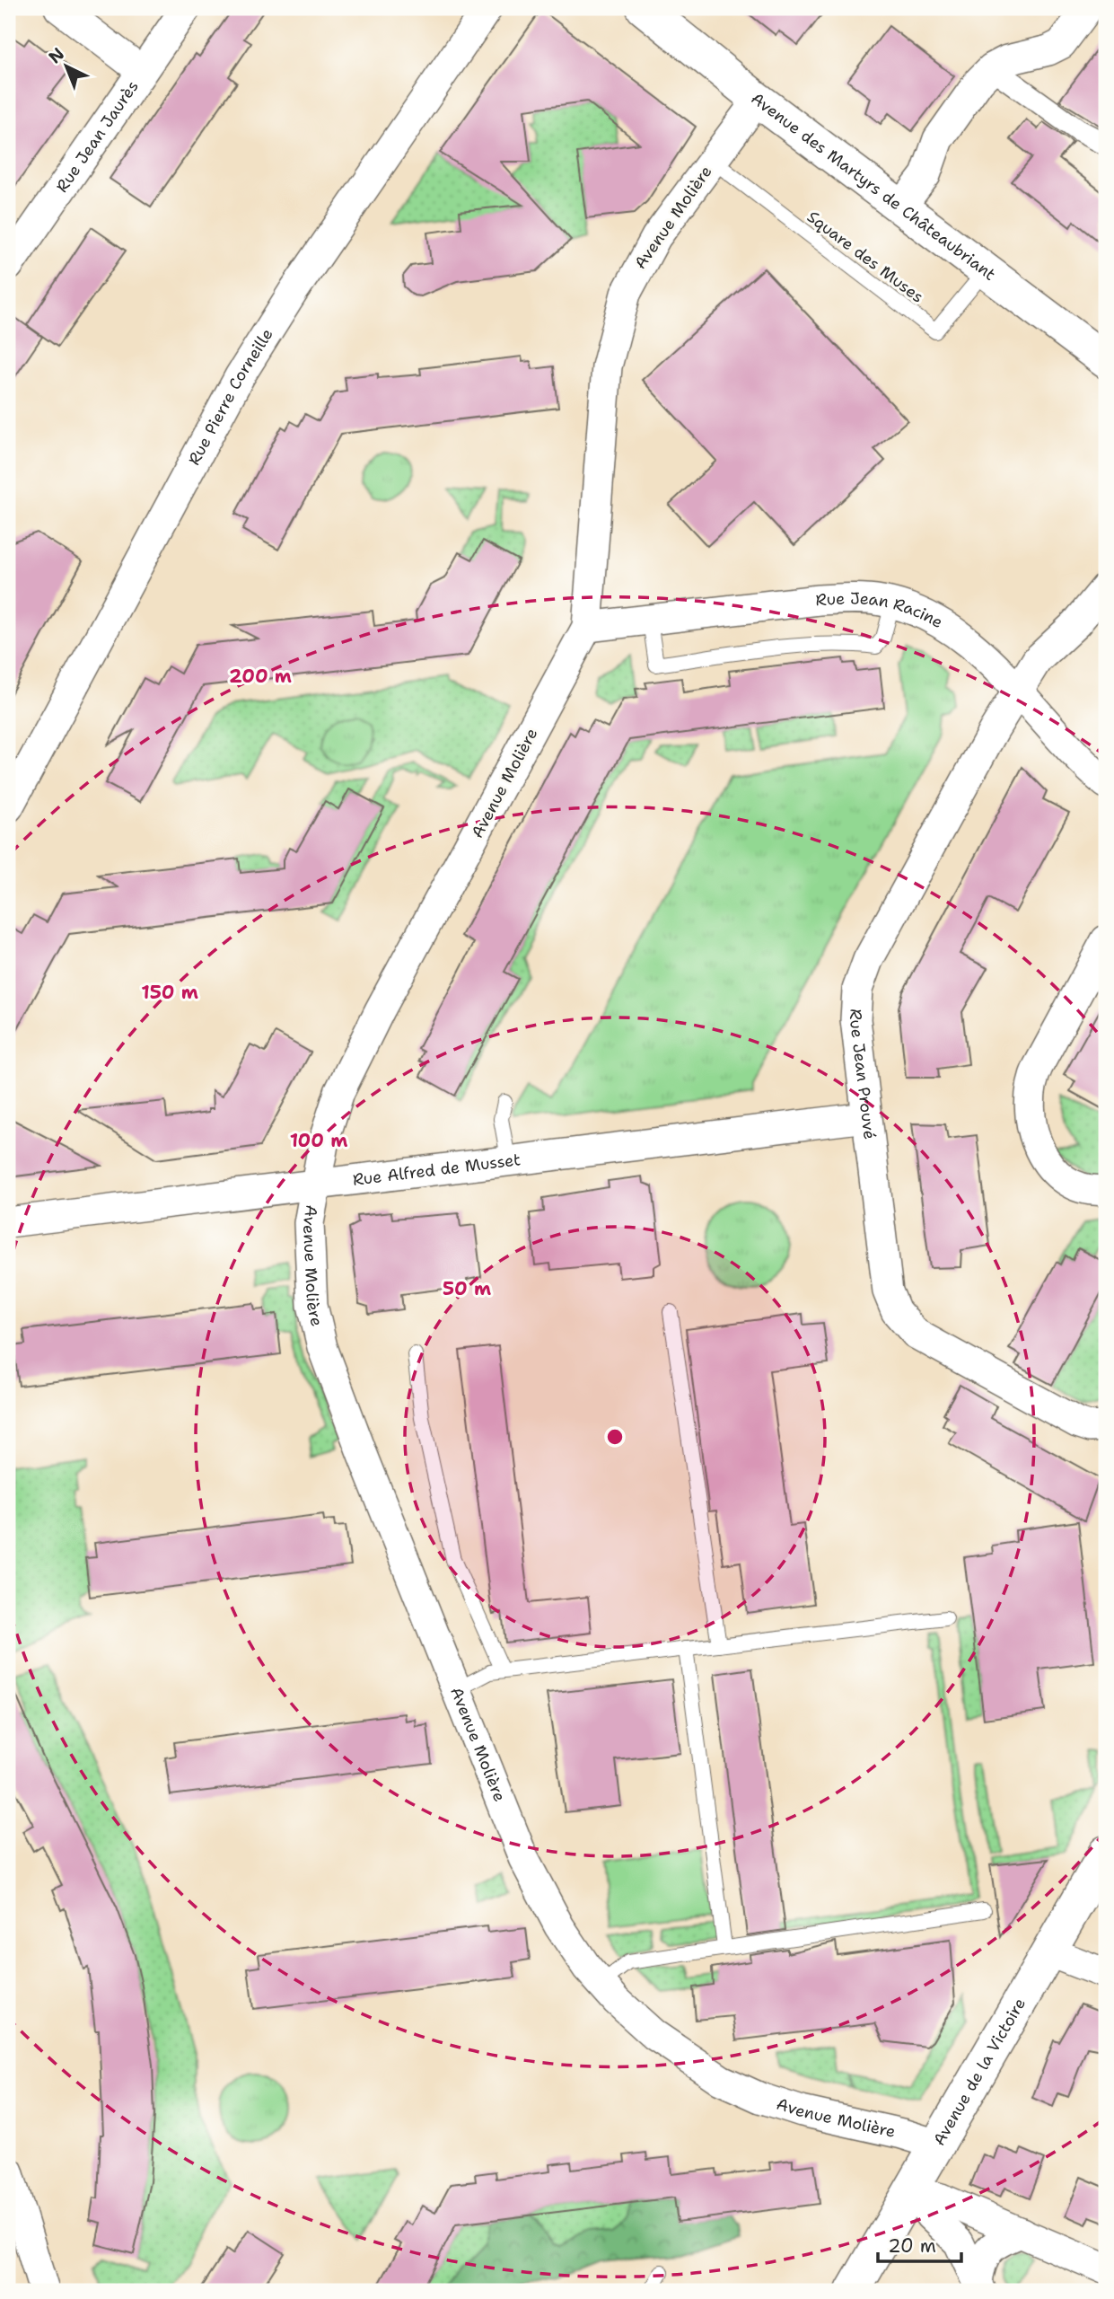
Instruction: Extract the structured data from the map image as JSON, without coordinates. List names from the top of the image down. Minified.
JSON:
{"streets":{"street":["Rue Jean Jaurès","Avenue des Martyrs de Châteaubriant","Avenue Molière","Rue Pierre Corneille","Rue Jean Racine","Rue Jean Prouvé","Rue Alfred de Musset","Avenue de la Victoire"],"lane":["Square des Muses"]},"crossings":[["Avenue des Martyrs de Châteaubriant","Avenue Molière"],["Avenue des Martyrs de Châteaubriant","Square des Muses"],["Avenue Molière","Square des Muses"],["Avenue Molière","Rue Jean Racine"],["Avenue Molière","Rue Alfred de Musset"],["Avenue Molière","Avenue de la Victoire"],["Rue Jean Racine","Rue Jean Prouvé"],["Rue Jean Prouvé","Rue Alfred de Musset"]],"scale_bar":"20 m","north":"top left","rings":["200 m","150 m","100 m","50 m"]}
